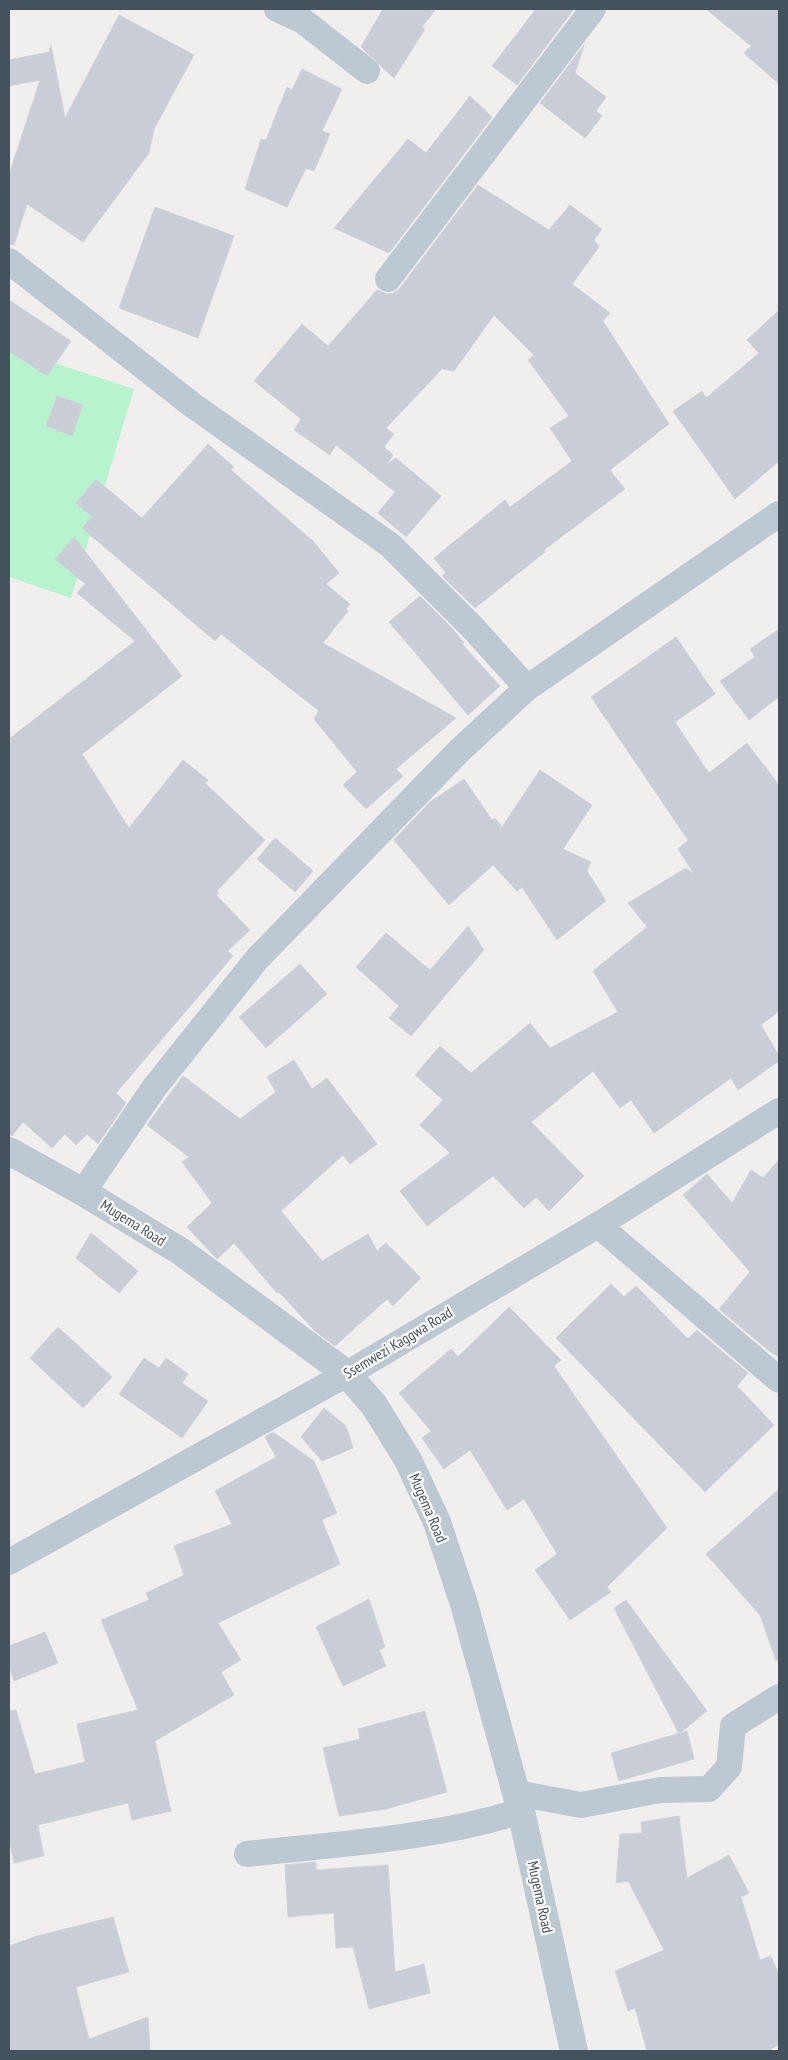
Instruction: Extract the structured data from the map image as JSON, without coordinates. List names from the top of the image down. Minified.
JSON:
{"streets":{"street":["Mugema Road","Ssemwezi Kaggwa Road"]},"crossings":[["Mugema Road","Ssemwezi Kaggwa Road"]]}
